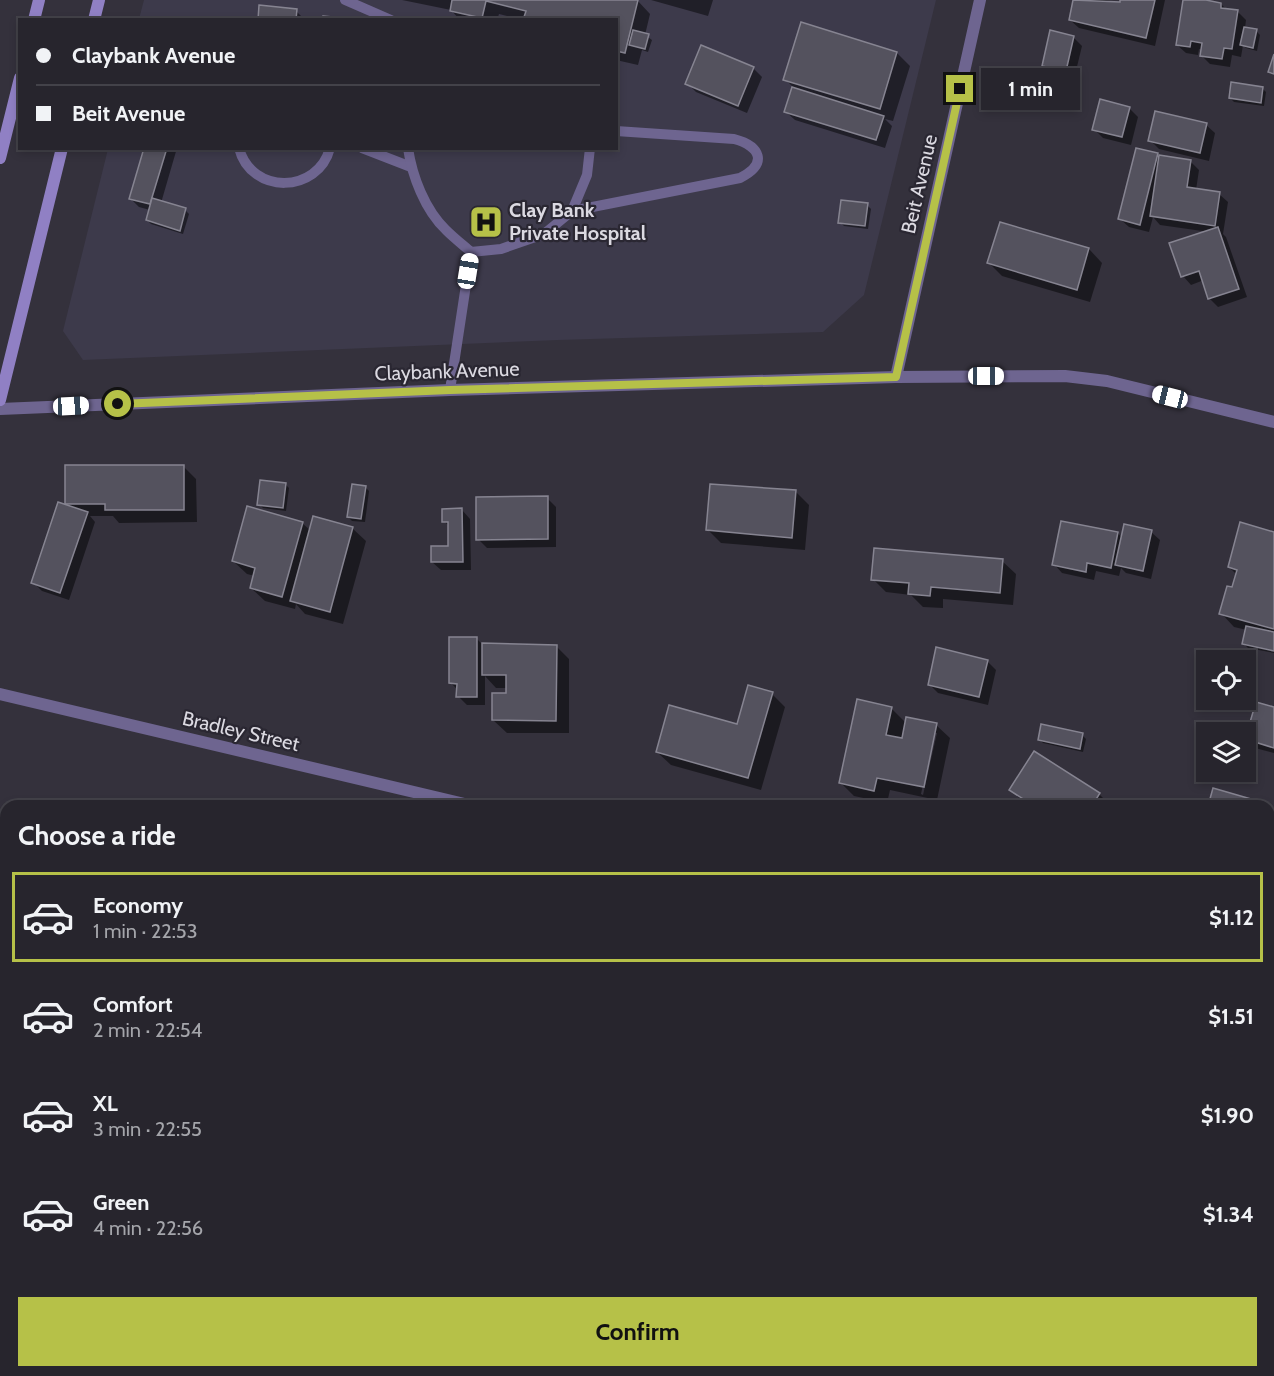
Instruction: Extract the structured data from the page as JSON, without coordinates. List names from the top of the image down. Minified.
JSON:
{"streets":{"street":["Beit Avenue","Claybank Avenue","Bradley Street"]},"crossings":[["Beit Avenue","Claybank Avenue"]],"places":{"hospital":["Clay Bank Private Hospital"]},"page":{"banner":["Claybank Avenue","Beit Avenue"],"bubble":"1 min","heading":"Choose a ride","list":[{"name":"Economy","note":"1 min · 22:53","value":"$1.12"},{"name":"Comfort","note":"2 min · 22:54","value":"$1.51"},{"name":"XL","note":"3 min · 22:55","value":"$1.90"},{"name":"Green","note":"4 min · 22:56","value":"$1.34"}],"buttons":"Confirm"}}
